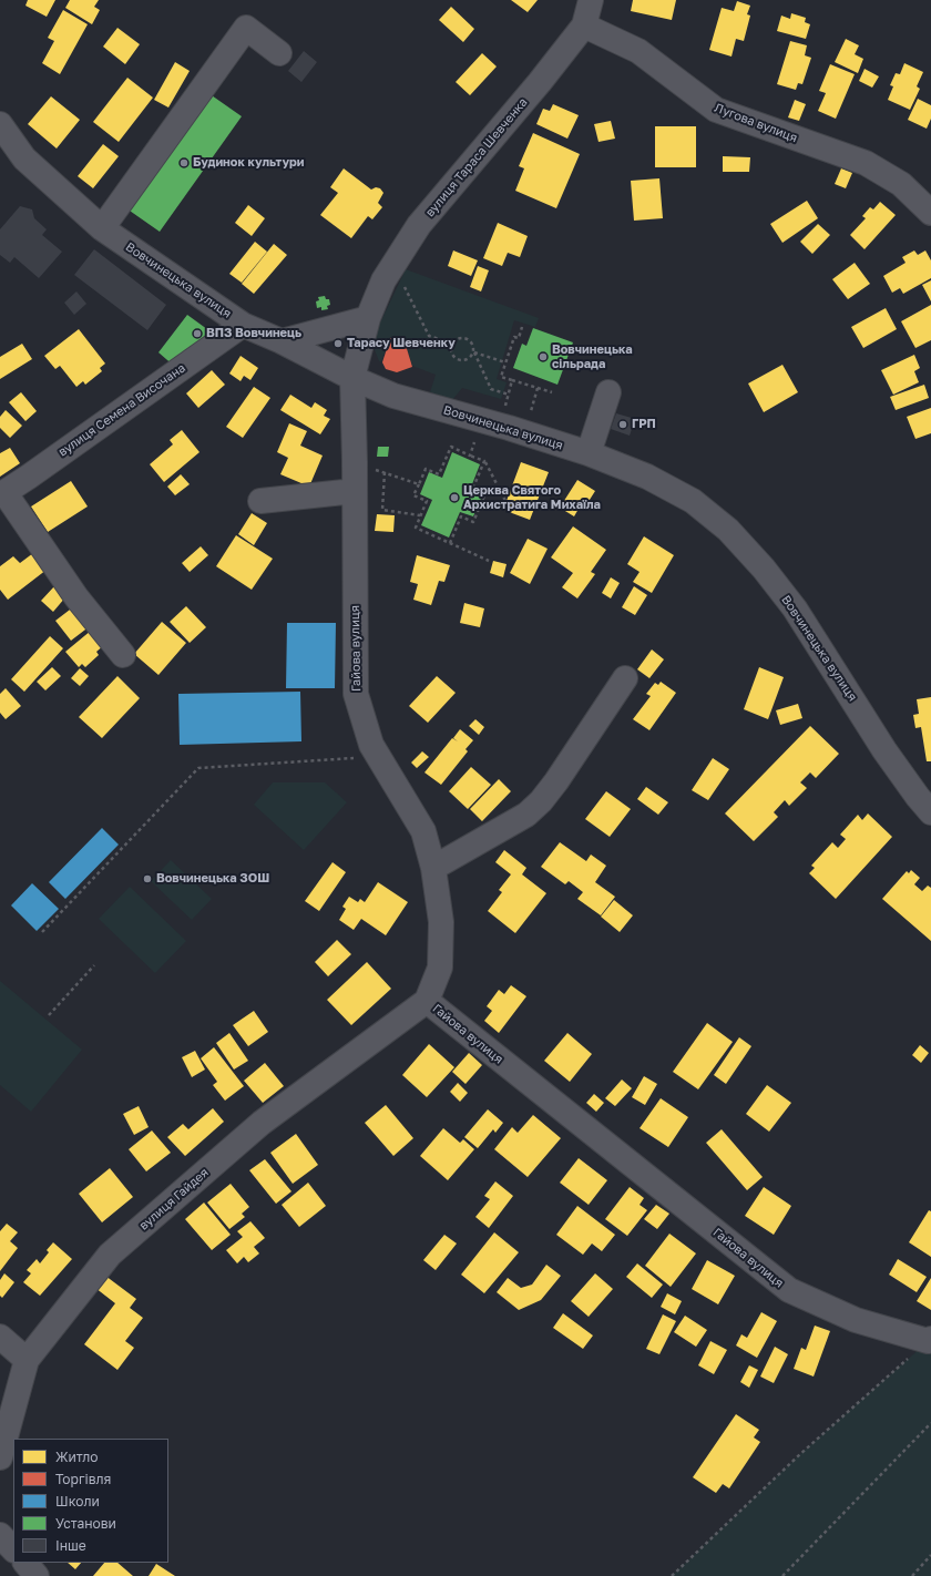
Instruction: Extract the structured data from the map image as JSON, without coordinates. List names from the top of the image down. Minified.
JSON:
{"streets":{"street":["Лугова вулиця","вулиця Тараса Шевченка","Вовчинецька вулиця","вулиця Семена Височана","Гайова вулиця","вулиця Гайдея"]},"crossings":[["Лугова вулиця","вулиця Тараса Шевченка"],["вулиця Тараса Шевченка","Вовчинецька вулиця"],["вулиця Тараса Шевченка","Гайова вулиця"],["Вовчинецька вулиця","вулиця Семена Височана"],["Вовчинецька вулиця","Гайова вулиця"],["Гайова вулиця","вулиця Гайдея"]],"places":["Будинок культури","ВПЗ Вовчинець","Тарасу Шевченку","Вовчинецька сільрада","ГРП","Церква Святого Архистратига Михаїла","Вовчинецька ЗОШ"],"legend":["Житло","Торгівля","Школи","Установи","Інше"]}
